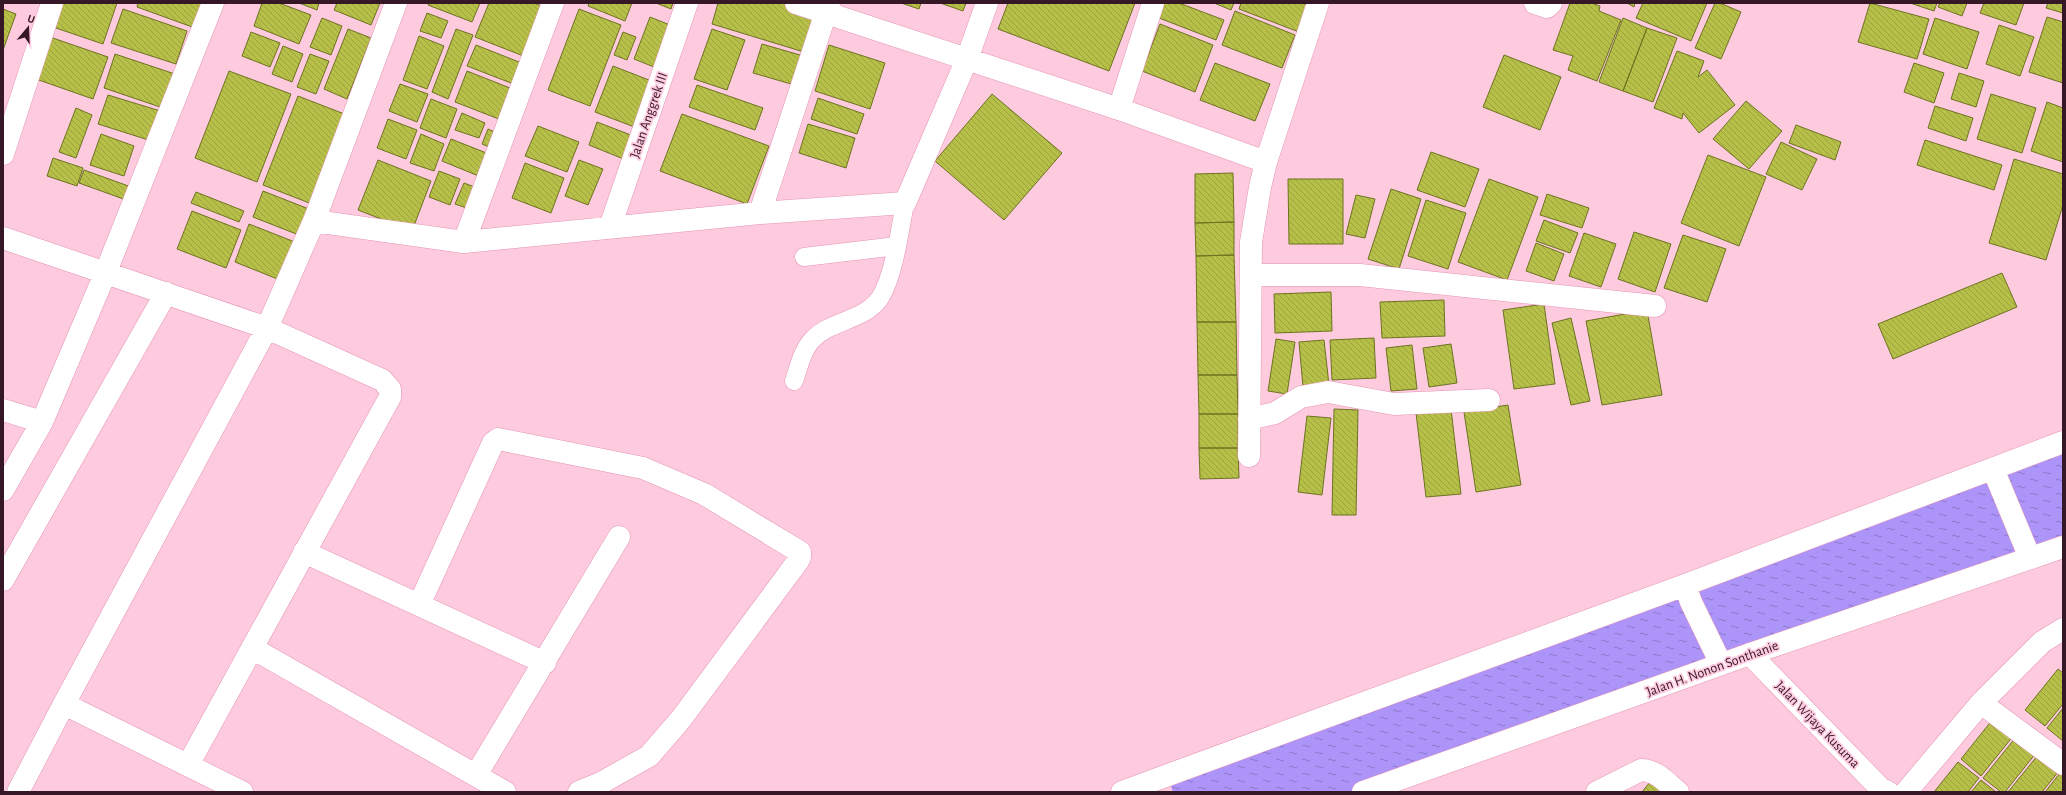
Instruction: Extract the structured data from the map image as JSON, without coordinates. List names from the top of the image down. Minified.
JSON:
{"streets":{"street":["Jalan Anggrek III","Jalan H. Nonon Sonthanie","Jalan Wijaya Kusuma"]},"crossings":[["Jalan H. Nonon Sonthanie","Jalan Wijaya Kusuma"]],"north":"top"}
